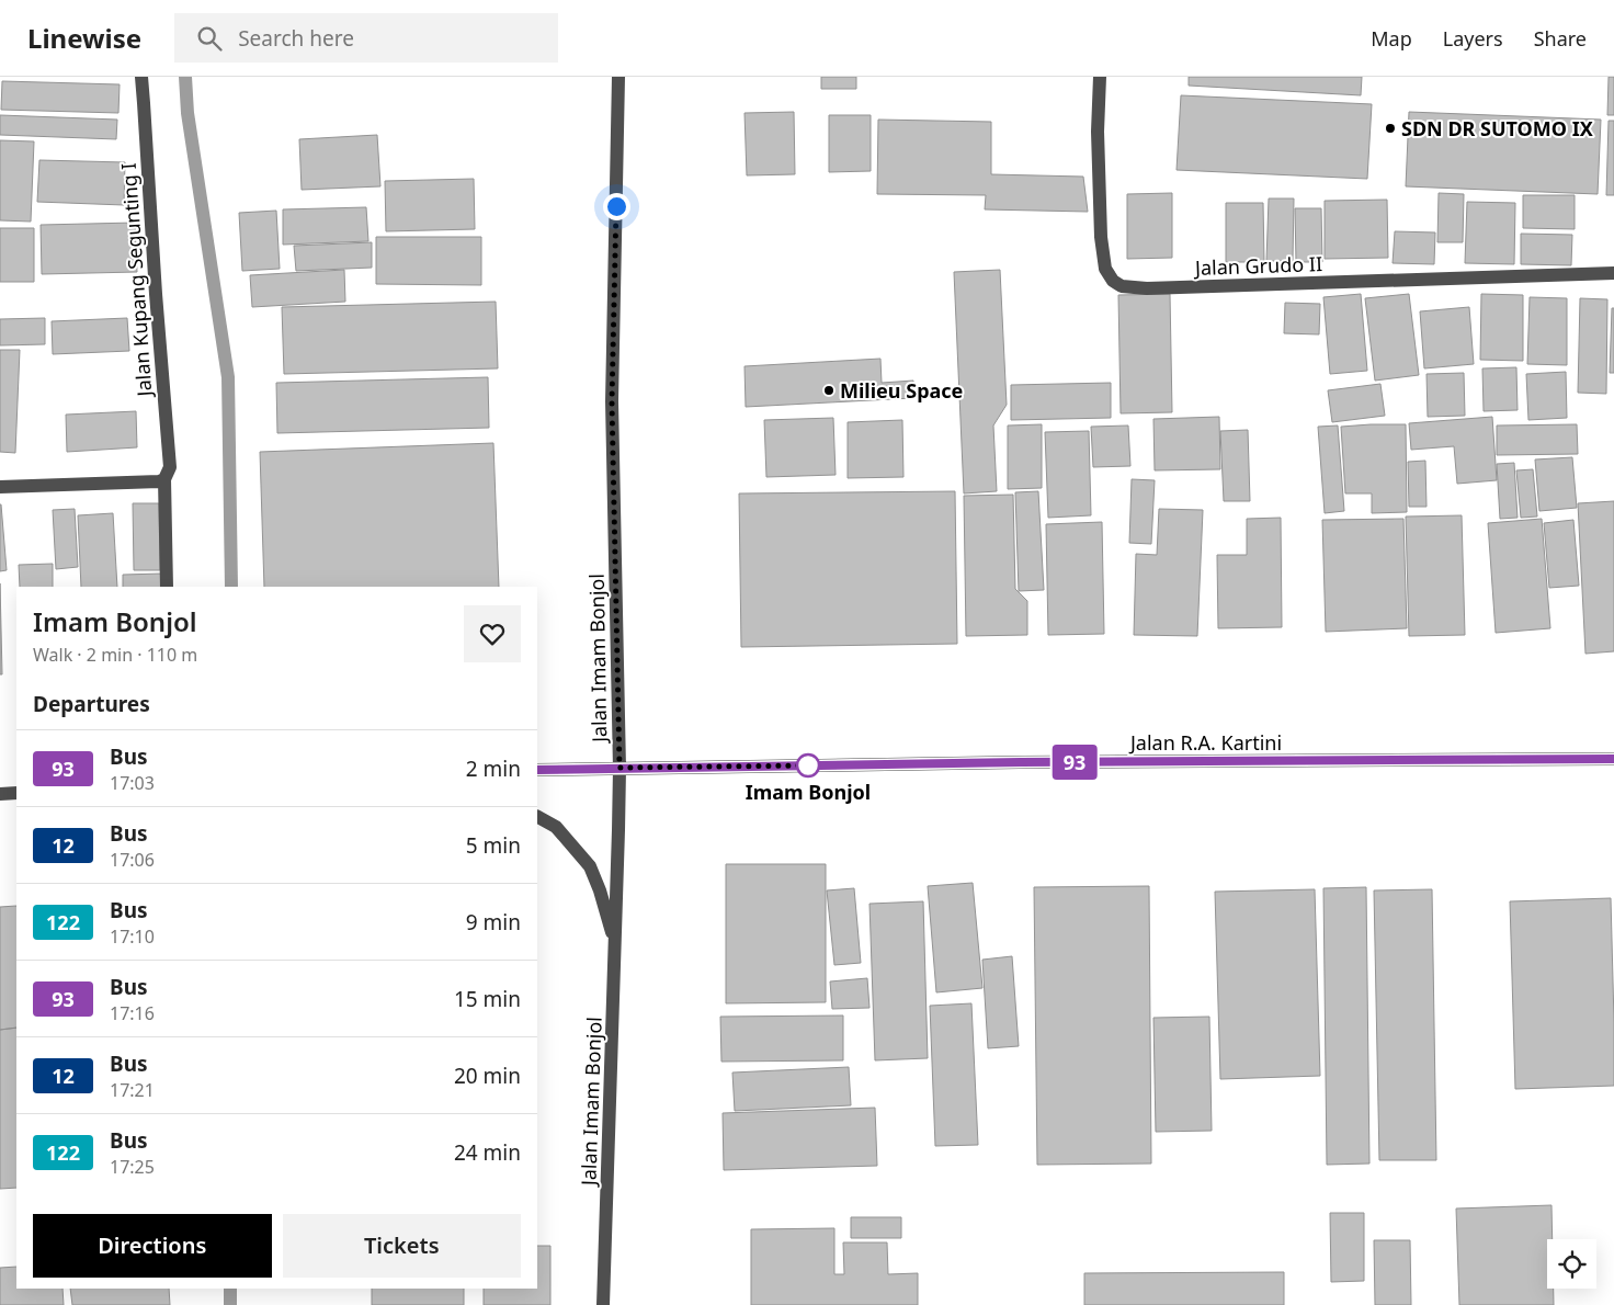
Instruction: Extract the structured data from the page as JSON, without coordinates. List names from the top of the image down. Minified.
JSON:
{"streets":{"street":["Jalan Grudo II","Jalan Kupang Segunting I","Jalan Imam Bonjol","Jalan R.A. Kartini"]},"crossings":[["Jalan Imam Bonjol","Jalan R.A. Kartini"]],"places":["SDN DR SUTOMO IX","Milieu Space","Imam Bonjol"],"lines":["bus line 93"],"page":{"header":"Linewise","search":"Search here","nav":["Map","Layers","Share"],"on_map":"93","heading":[["Imam Bonjol","Walk · 2 min · 110 m"],"Departures"],"list":[{"mark":"93","name":"Bus","note":"17:03","value":"2 min"},{"mark":"12","name":"Bus","note":"17:06","value":"5 min"},{"mark":"122","name":"Bus","note":"17:10","value":"9 min"},{"mark":"93","name":"Bus","note":"17:16","value":"15 min"},{"mark":"12","name":"Bus","note":"17:21","value":"20 min"},{"mark":"122","name":"Bus","note":"17:25","value":"24 min"}],"buttons":["Directions","Tickets"]}}
